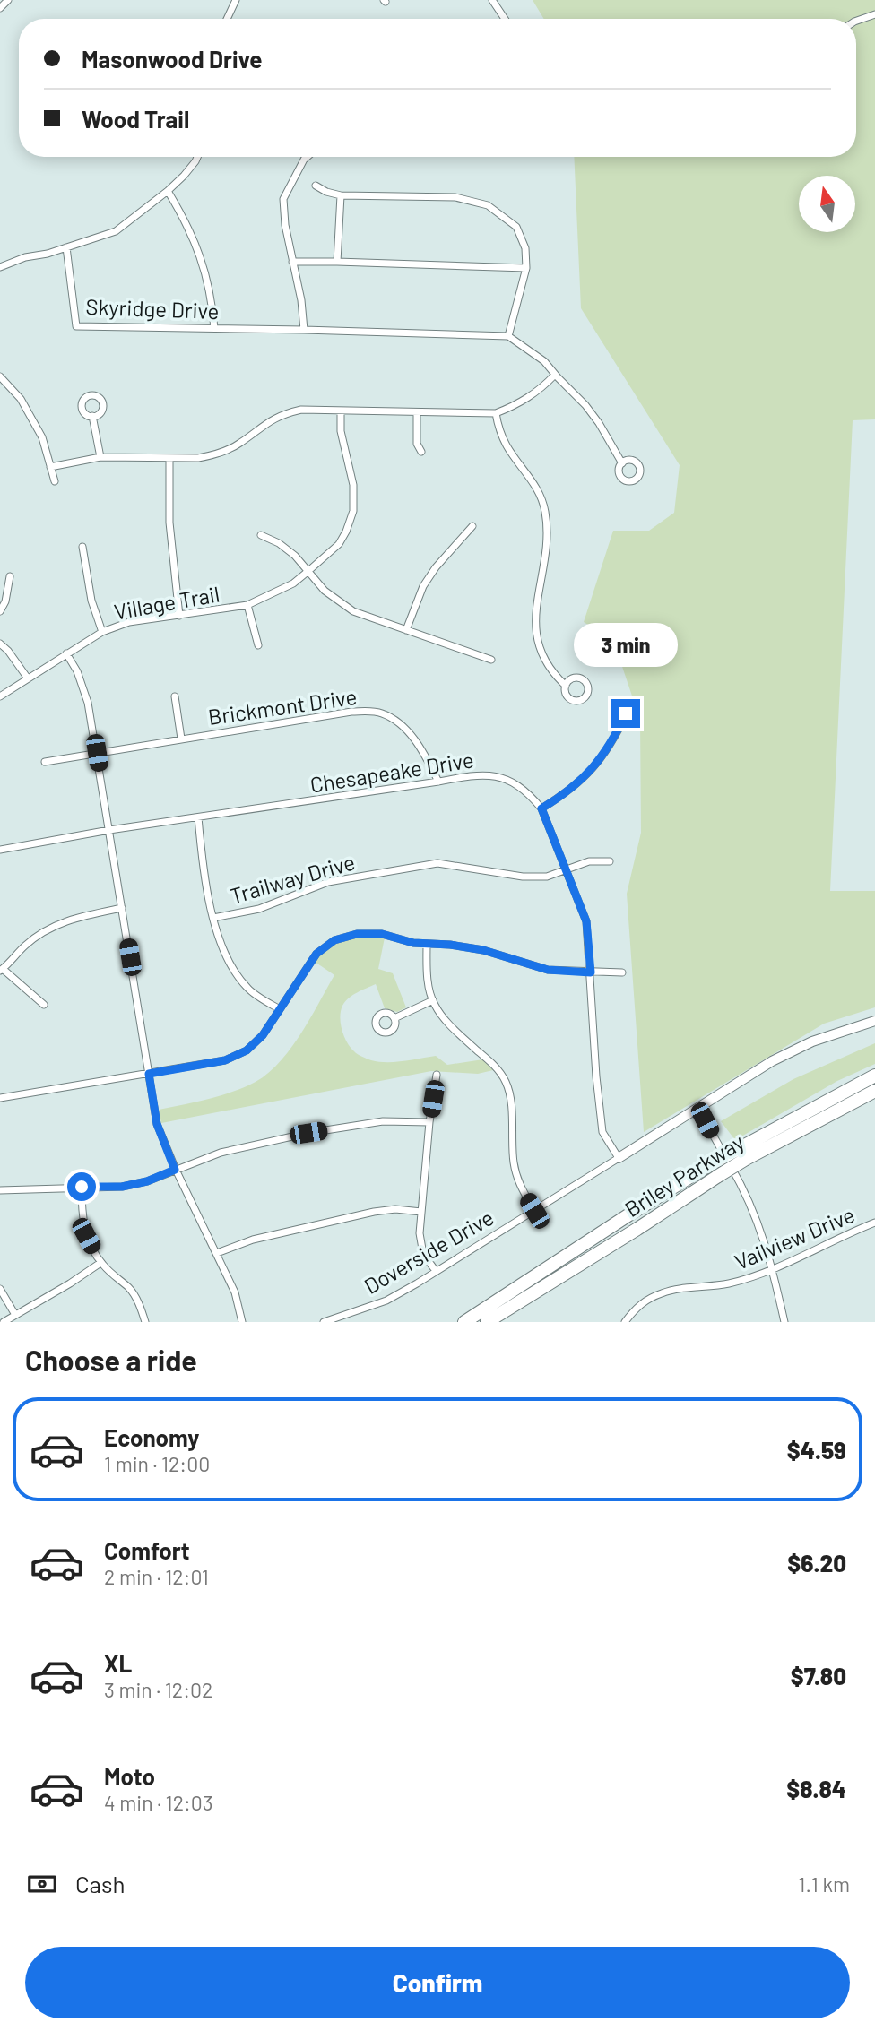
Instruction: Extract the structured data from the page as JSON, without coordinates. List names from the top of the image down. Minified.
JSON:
{"streets":{"highway":["Briley Parkway"],"street":["Skyridge Drive","Village Trail","Brickmont Drive","Chesapeake Drive","Trailway Drive","Vailview Drive","Doverside Drive"]},"crossings":[["Brickmont Drive","Chesapeake Drive"],["Chesapeake Drive","Trailway Drive"],["Chesapeake Drive","Doverside Drive"]],"north":"top","page":{"banner":["Masonwood Drive","Wood Trail"],"bubble":"3 min","heading":"Choose a ride","list":[{"name":"Economy","note":"1 min · 12:00","value":"$4.59"},{"name":"Comfort","note":"2 min · 12:01","value":"$6.20"},{"name":"XL","note":"3 min · 12:02","value":"$7.80"},{"name":"Moto","note":"4 min · 12:03","value":"$8.84"}],"pay":["Cash","1.1 km"],"buttons":"Confirm"}}
